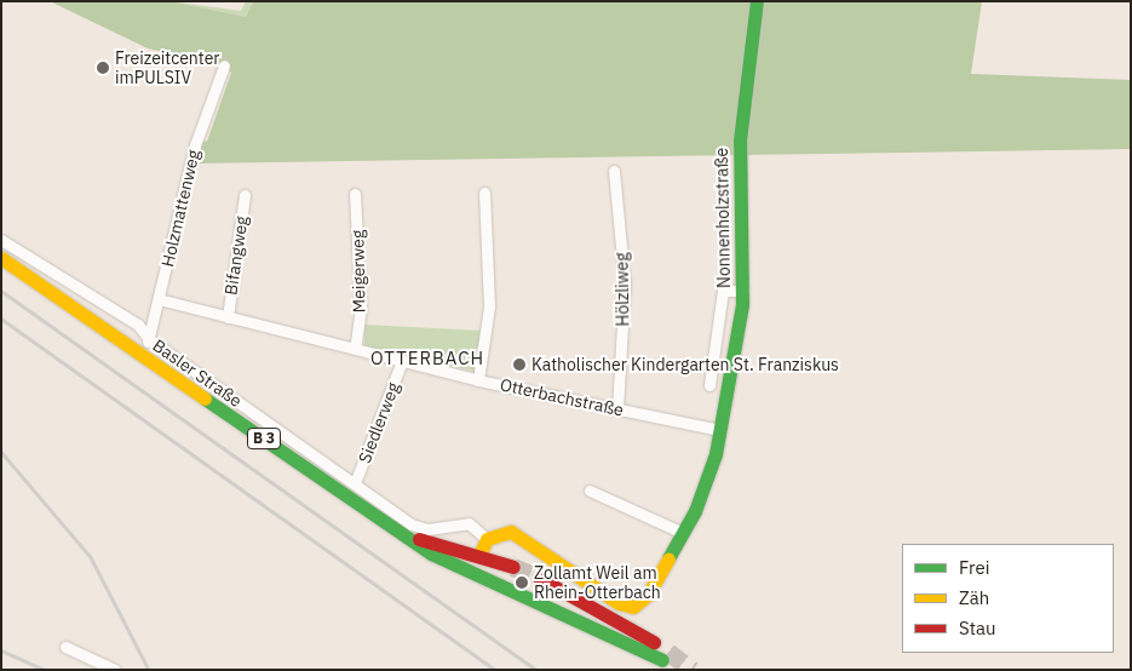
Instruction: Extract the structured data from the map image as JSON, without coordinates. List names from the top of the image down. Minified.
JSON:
{"streets":{"main road":["Nonnenholzstraße","B 3"],"street":["Holzmattenweg","Bifangweg","Meigerweg","Hölzliweg","Basler Straße","Otterbachstraße","Siedlerweg"]},"crossings":[["Holzmattenweg","Basler Straße"],["Holzmattenweg","Otterbachstraße"],["Holzmattenweg","B 3"],["Nonnenholzstraße","Basler Straße"],["Nonnenholzstraße","Otterbachstraße"],["Bifangweg","Otterbachstraße"],["Meigerweg","Otterbachstraße"],["Hölzliweg","Otterbachstraße"],["Basler Straße","Siedlerweg"],["Otterbachstraße","Siedlerweg"]],"districts":["OTTERBACH"],"places":["Freizeitcenter imPULSIV","Katholischer Kindergarten St. Franziskus","Zollamt Weil am Rhein-Otterbach"],"legend":["Frei","Zäh","Stau"]}
